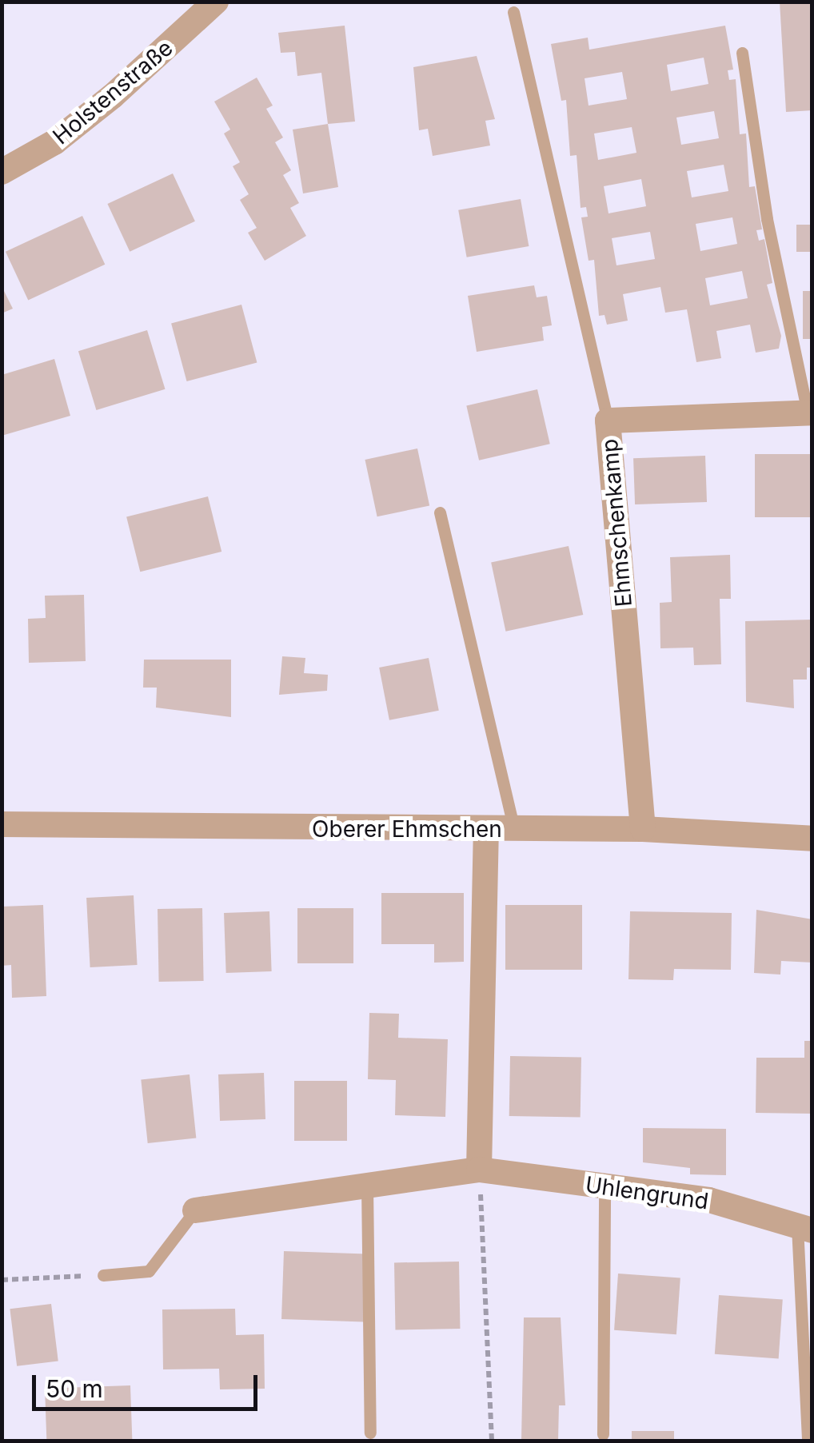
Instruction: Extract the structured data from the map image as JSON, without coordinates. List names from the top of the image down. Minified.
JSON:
{"streets":{"street":["Holstenstraße","Ehmschenkamp","Oberer Ehmschen","Uhlengrund"]},"crossings":[["Ehmschenkamp","Oberer Ehmschen"]],"scale_bar":"50 m"}
